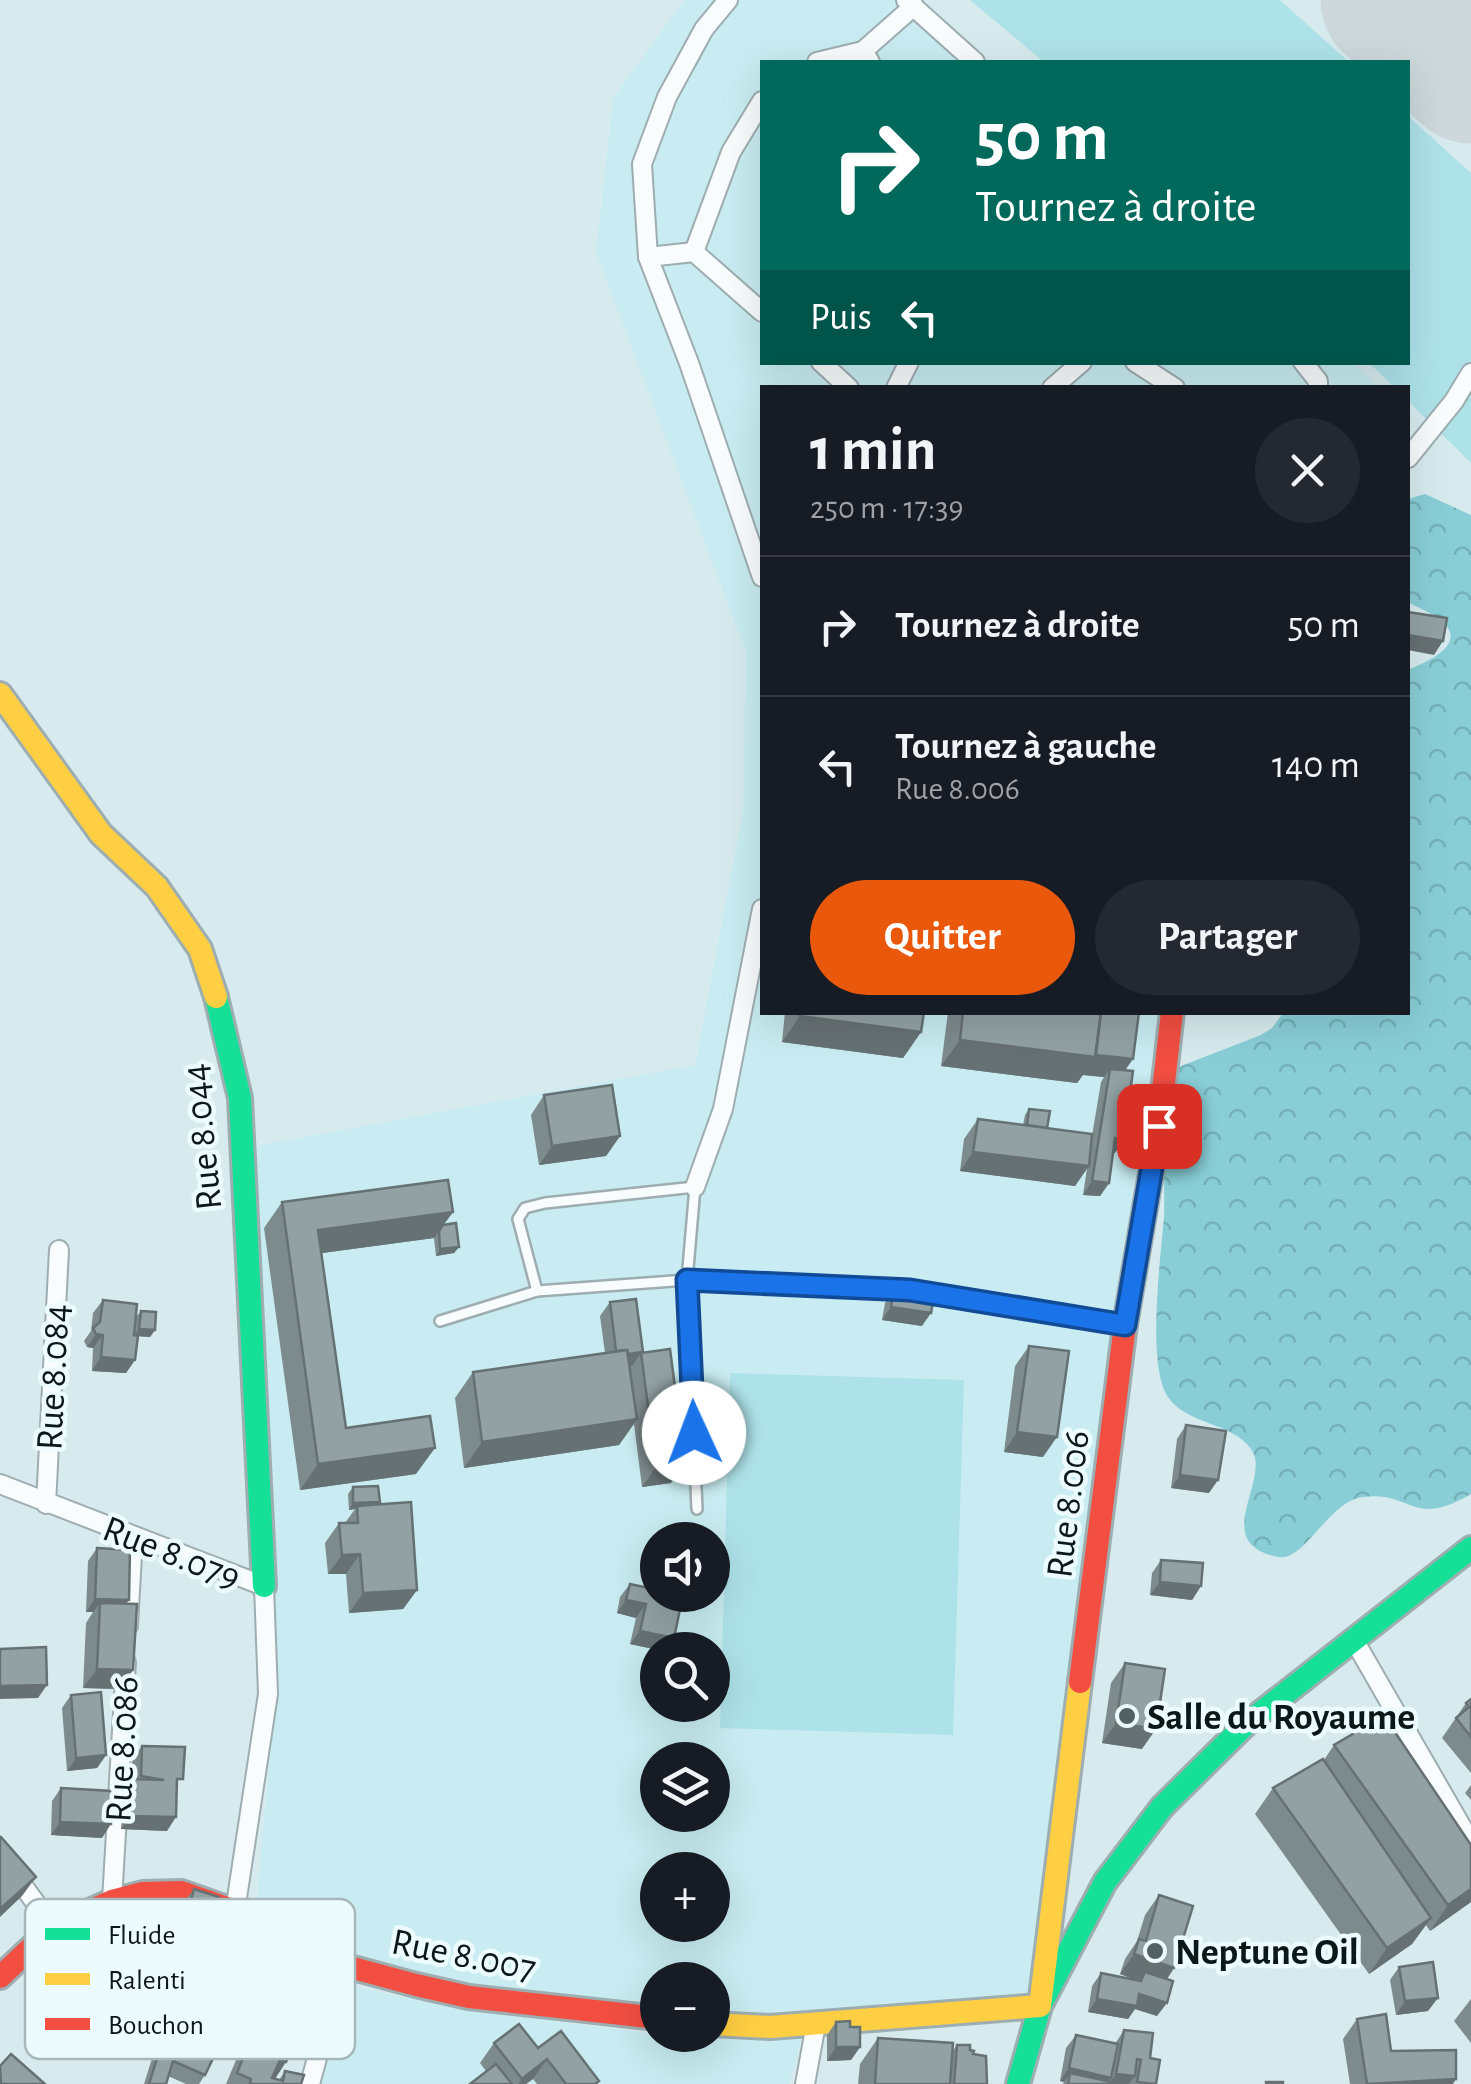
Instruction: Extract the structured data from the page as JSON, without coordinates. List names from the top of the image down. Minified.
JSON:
{"streets":{"street":["Rue 8.044","Rue 8.084","Rue 8.006","Rue 8.079","Rue 8.086","Rue 8.007"]},"crossings":[["Rue 8.044","Rue 8.079"],["Rue 8.084","Rue 8.079"],["Rue 8.079","Rue 8.086"]],"places":["Salle du Royaume","Neptune Oil"],"legend":["Fluide","Ralenti","Bouchon"],"page":{"turn":["50 m","Tournez à droite"],"then":"Puis","heading":["1 min","250 m · 17:39"],"list":[{"name":"Tournez à droite","value":"50 m"},{"name":"Tournez à gauche","note":"Rue 8.006","value":"140 m"}],"buttons":["Quitter","Partager"],"map_buttons":["+","−"]}}
